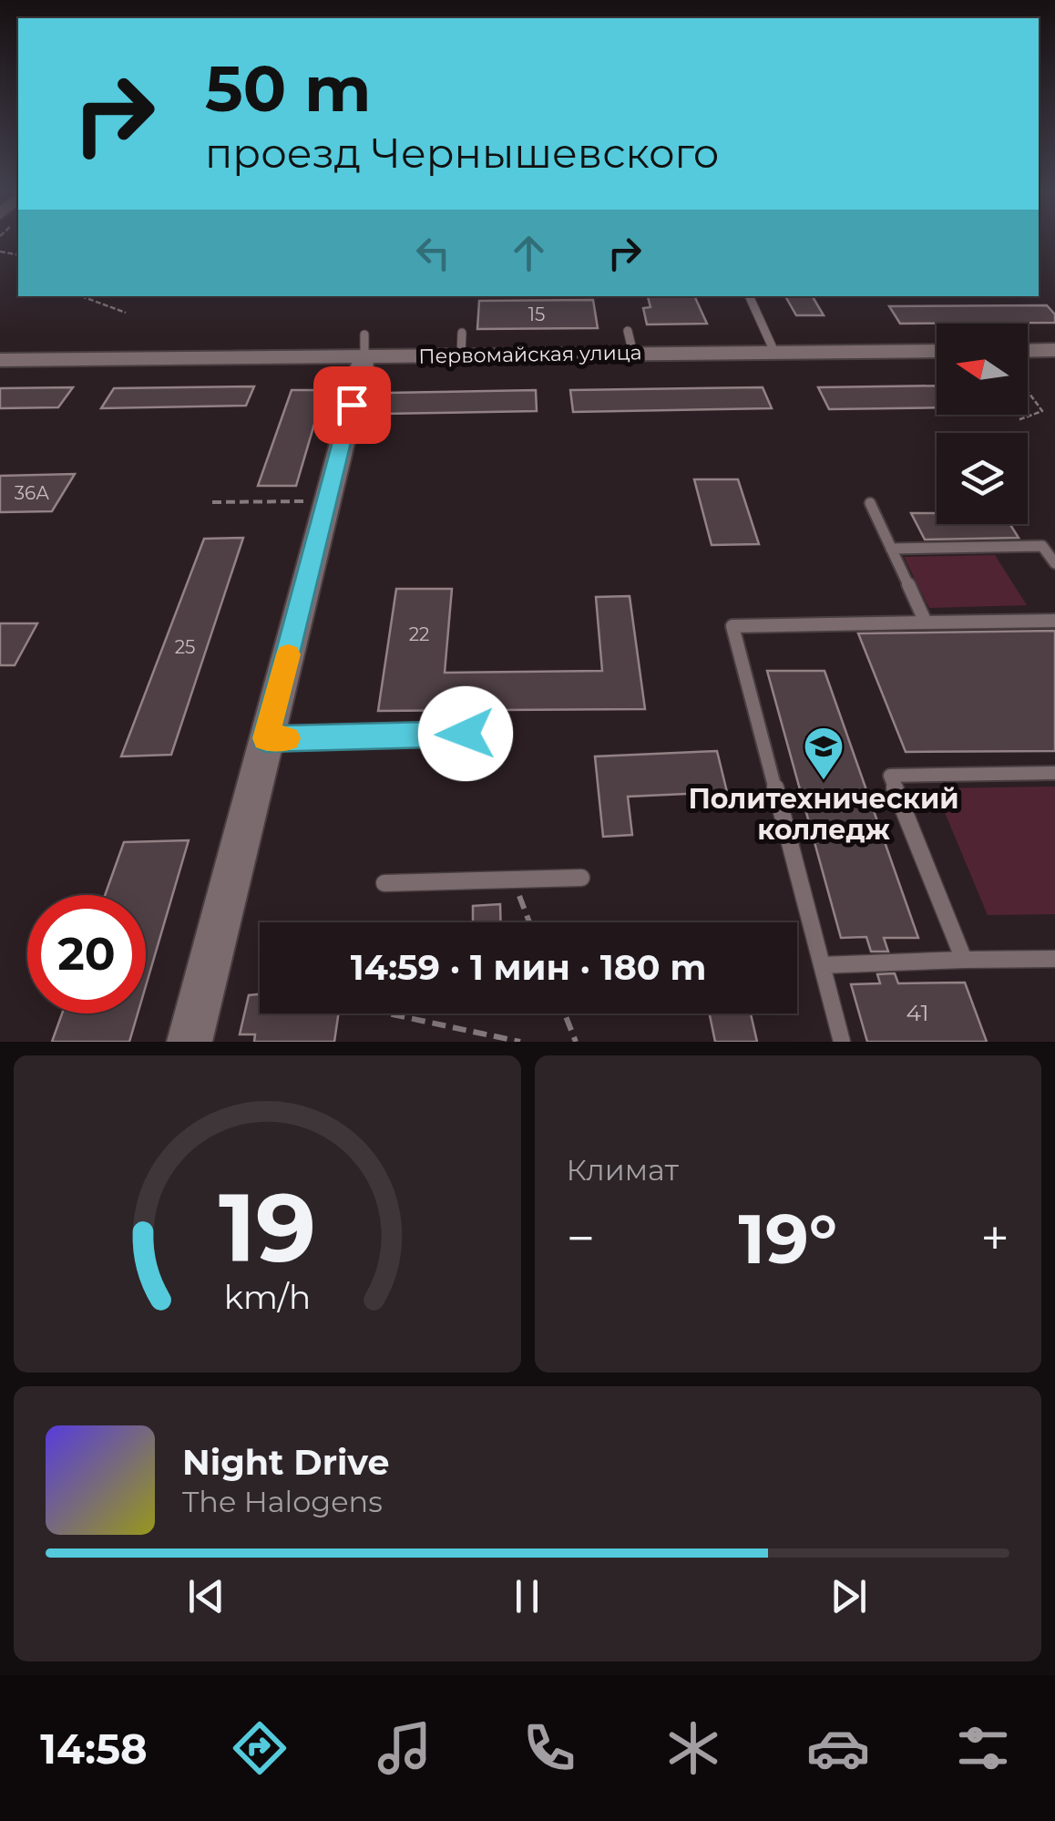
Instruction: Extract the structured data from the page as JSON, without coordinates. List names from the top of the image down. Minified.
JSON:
{"streets":{"street":["Первомайская улица"]},"places":{"school or university":["Политехнический колледж"]},"house_numbers":["15","36А","22","25","41"],"north":"left","page":{"turn":["50 m","проезд Чернышевского"],"limit":"20","trip":"14:59 · 1 мин · 180 m","tile":"Климат","heat":["−","19°","+"],"song":["Night Drive","The Halogens"],"tabs":"14:58","gauge":["19","km/h"]}}
